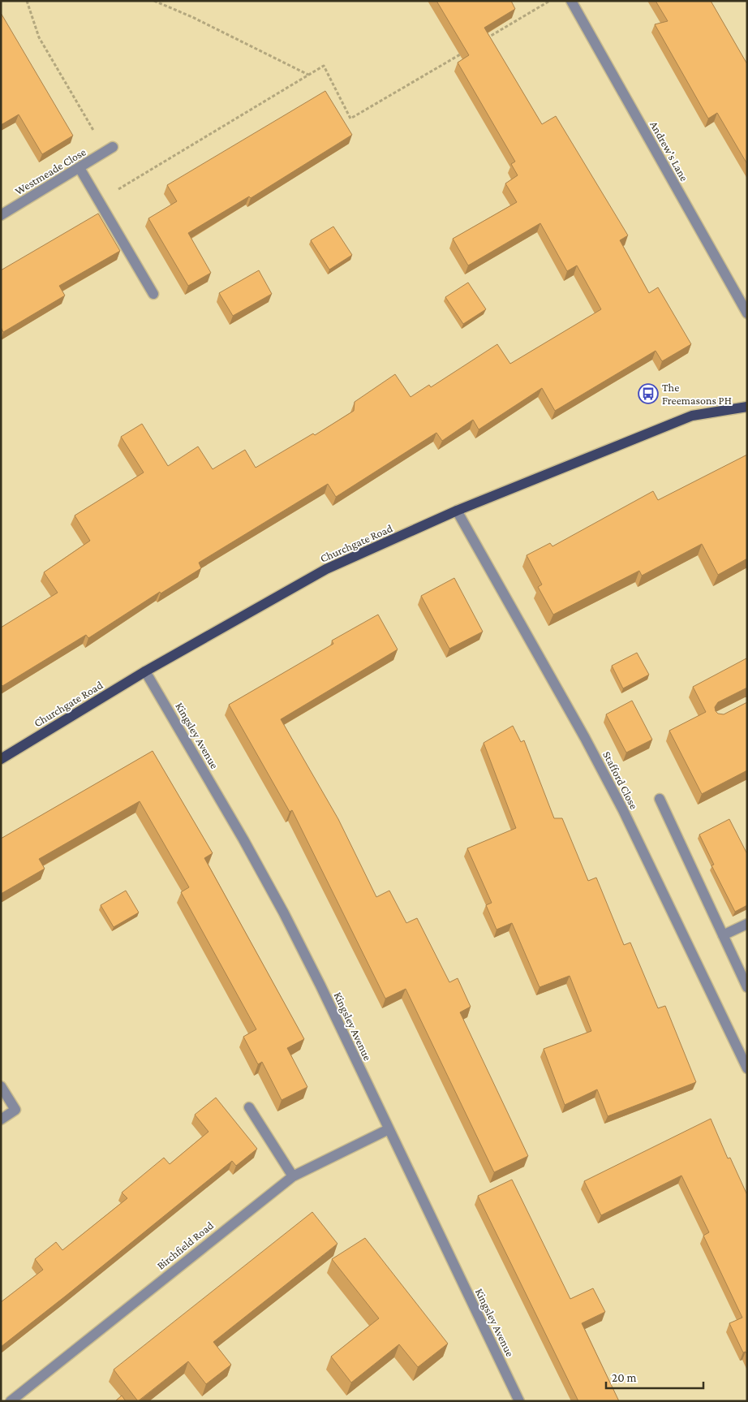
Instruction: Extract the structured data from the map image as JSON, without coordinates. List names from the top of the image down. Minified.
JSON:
{"streets":{"main road":["Churchgate Road"],"street":["Andrew's Lane","Westmeade Close","Kingsley Avenue","Stafford Close","Birchfield Road"]},"crossings":[["Churchgate Road","Kingsley Avenue"],["Churchgate Road","Stafford Close"],["Kingsley Avenue","Birchfield Road"]],"places":{"bus stop":["The Freemasons PH"]},"scale_bar":"20 m"}
